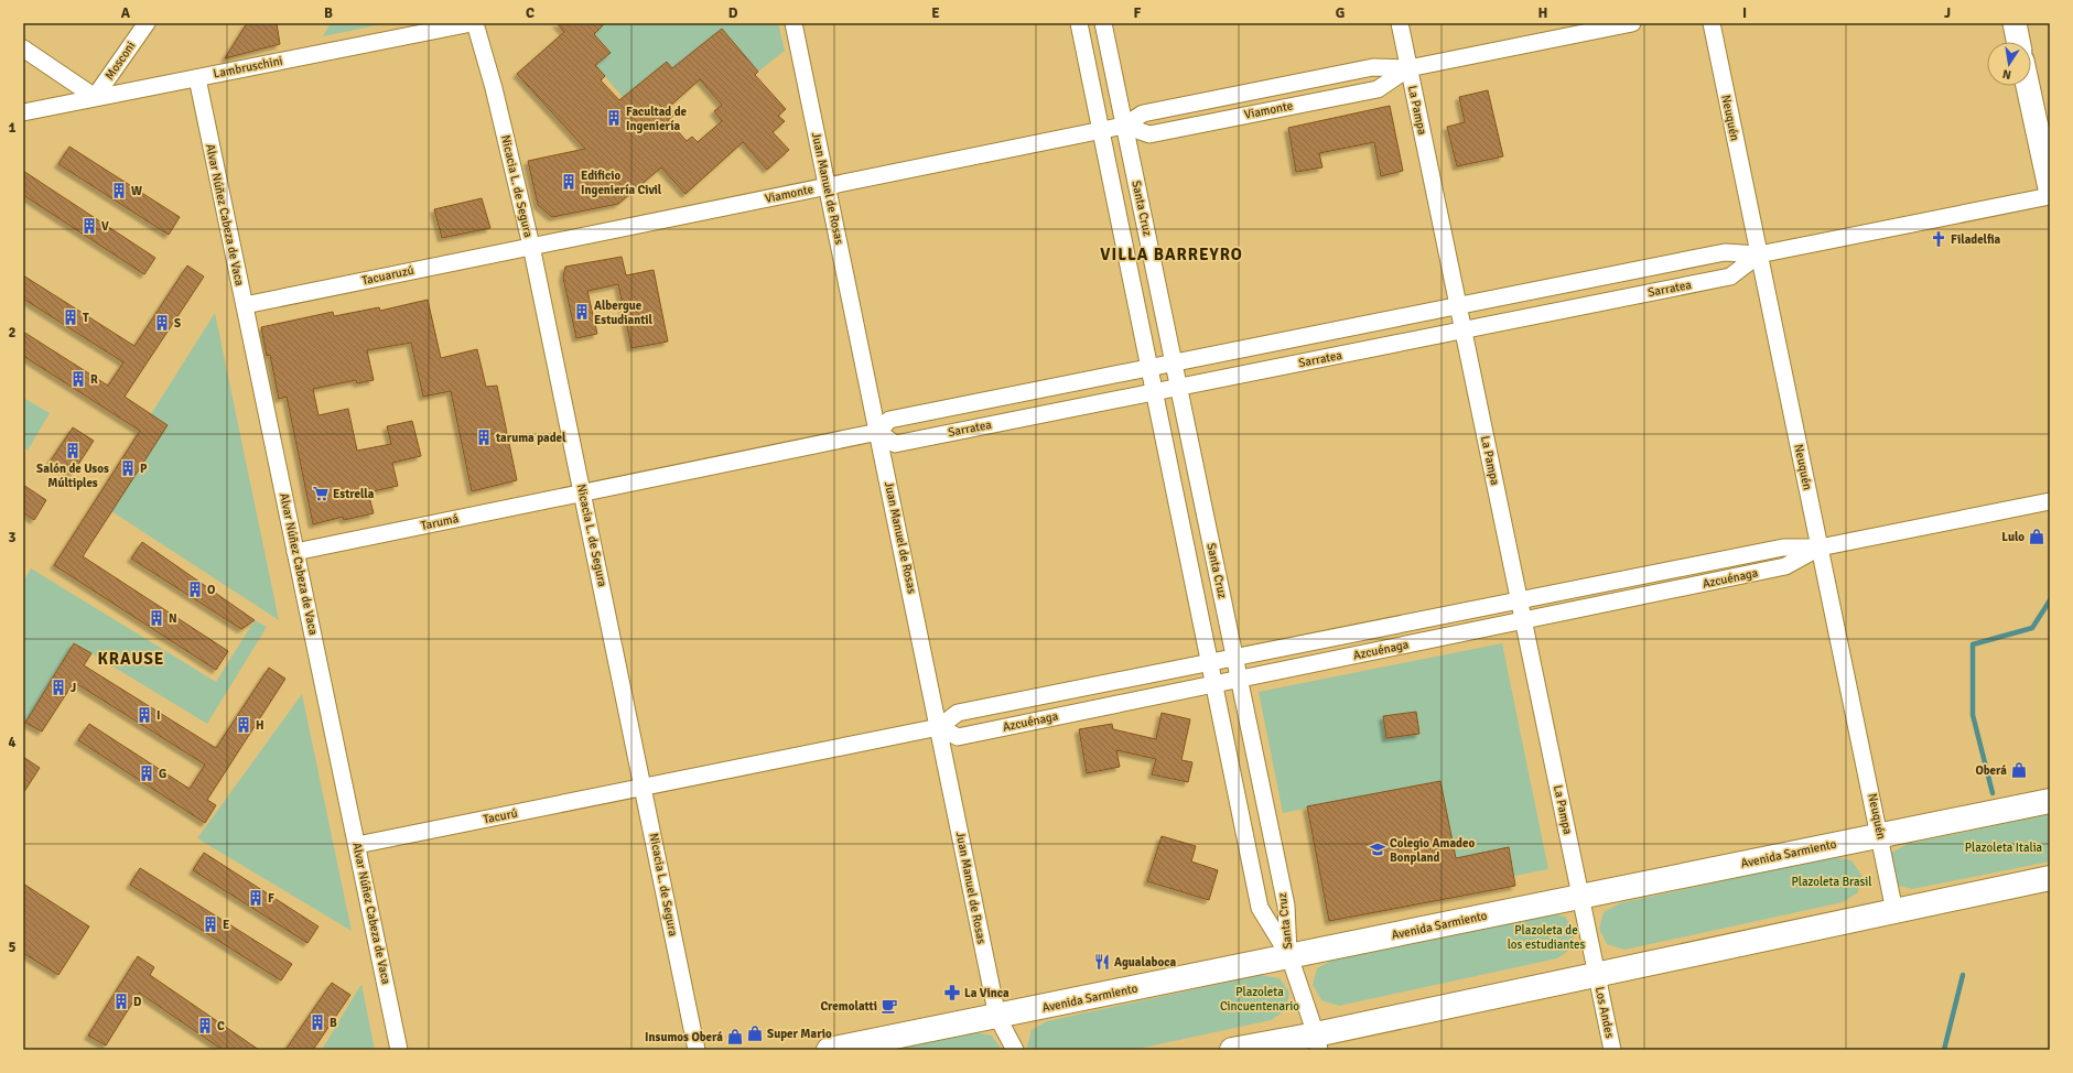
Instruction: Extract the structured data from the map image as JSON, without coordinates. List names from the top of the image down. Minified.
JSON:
{"streets":{"main road":["Avenida Sarmiento"],"street":["Mosconi","Lambruschini","Viamonte","La Pampa","Neuquén","Nicacia L. de Segura","Juan Manuel de Rosas","Santa Cruz","Alvar Núñez Cabeza de Vaca","Tacuaruzú","Sarratea","Tarumá","Azcuénaga","Tacurú","Los Andes"]},"crossings":[["Mosconi","Lambruschini"],["Lambruschini","Nicacia L. de Segura"],["Lambruschini","Alvar Núñez Cabeza de Vaca"],["Viamonte","La Pampa"],["Viamonte","Nicacia L. de Segura"],["Viamonte","Juan Manuel de Rosas"],["Viamonte","Santa Cruz"],["Viamonte","Tacuaruzú"],["La Pampa","Sarratea"],["La Pampa","Azcuénaga"],["La Pampa","Avenida Sarmiento"],["La Pampa","Los Andes"],["Neuquén","Sarratea"],["Neuquén","Azcuénaga"],["Neuquén","Avenida Sarmiento"],["Nicacia L. de Segura","Tacuaruzú"],["Nicacia L. de Segura","Sarratea"],["Nicacia L. de Segura","Tarumá"],["Nicacia L. de Segura","Azcuénaga"],["Nicacia L. de Segura","Tacurú"],["Juan Manuel de Rosas","Sarratea"],["Juan Manuel de Rosas","Azcuénaga"],["Juan Manuel de Rosas","Avenida Sarmiento"],["Santa Cruz","Sarratea"],["Santa Cruz","Azcuénaga"],["Santa Cruz","Avenida Sarmiento"],["Alvar Núñez Cabeza de Vaca","Tacuaruzú"],["Alvar Núñez Cabeza de Vaca","Tarumá"],["Alvar Núñez Cabeza de Vaca","Tacurú"],["Sarratea","Tarumá"],["Azcuénaga","Tacurú"]],"districts":["VILLA BARREYRO","KRAUSE"],"parks":["Plazoleta Italia","Plazoleta Brasil","Plazoleta de los estudiantes","Plazoleta Cincuentenario"],"places":{"building":["Facultad de Ingeniería","Edificio Ingeniería Civil","W","V","Albergue Estudiantil","T","S","R","taruma padel","Salón de Usos Múltiples","P","O","N","J","I","H","G","F","E","D","B","C"],"church":["Filadelfia"],"supermarket":["Estrella"],"shop":["Lulo","Oberá","Super Mario","Insumos Oberá"],"school or university":["Colegio Amadeo Bonpland"],"restaurant":["Agualaboca"],"pharmacy":["La Vinca"],"cafe":["Cremolatti"]},"north":"bottom","grid":{"columns":["A","B","C","D","E","F","G","H","I","J"],"rows":["1","2","3","4","5"]}}
